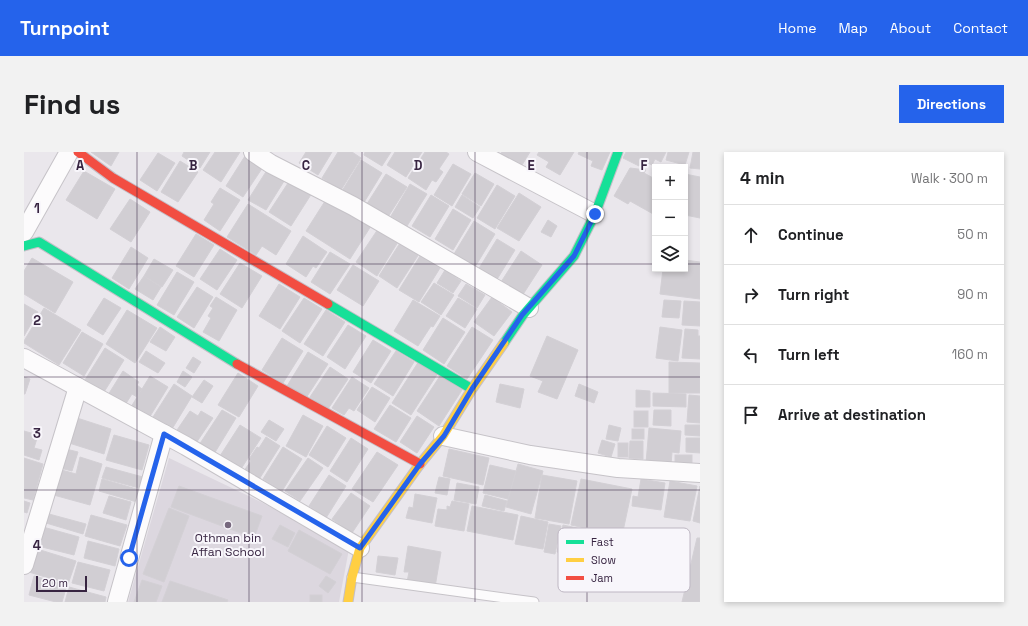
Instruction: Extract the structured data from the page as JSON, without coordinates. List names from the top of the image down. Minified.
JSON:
{"places":["Othman bin Affan School"],"legend":["Fast","Slow","Jam"],"scale_bar":"20 m","page":{"header":"Turnpoint","nav":["Home","Map","About","Contact"],"buttons":"Directions","title":"Find us","heading":["4 min","Walk · 300 m"],"map_buttons":["+","−"],"list":[["Continue","50 m"],["Turn right","90 m"],["Turn left","160 m"],"Arrive at destination"],"scale":"20 m"},"grid":{"columns":["A","B","C","D","E","F"],"rows":["1","2","3","4"]}}
